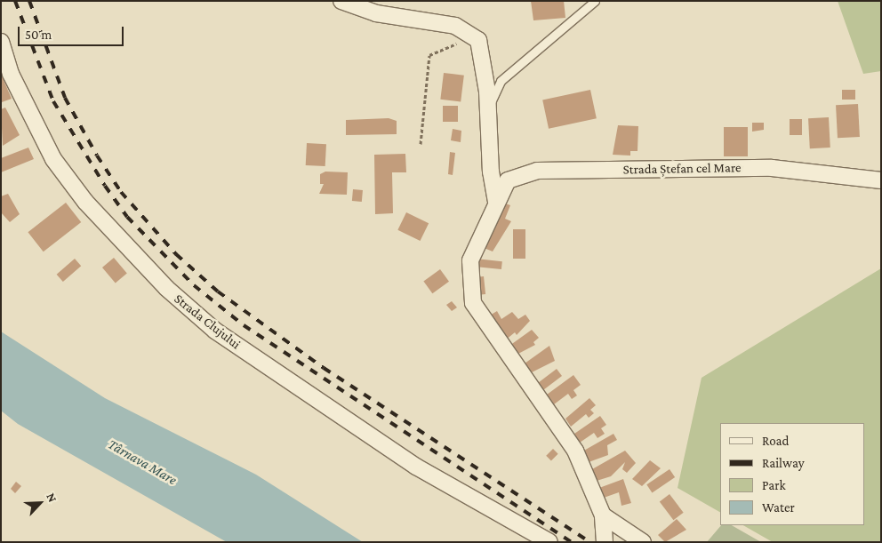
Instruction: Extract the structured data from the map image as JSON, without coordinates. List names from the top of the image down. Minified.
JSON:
{"streets":{"street":["Strada Ștefan cel Mare","Strada Clujului"]},"water":["Târnava Mare"],"legend":["Road","Railway","Park","Water"],"scale_bar":"50 m","north":"top right"}
